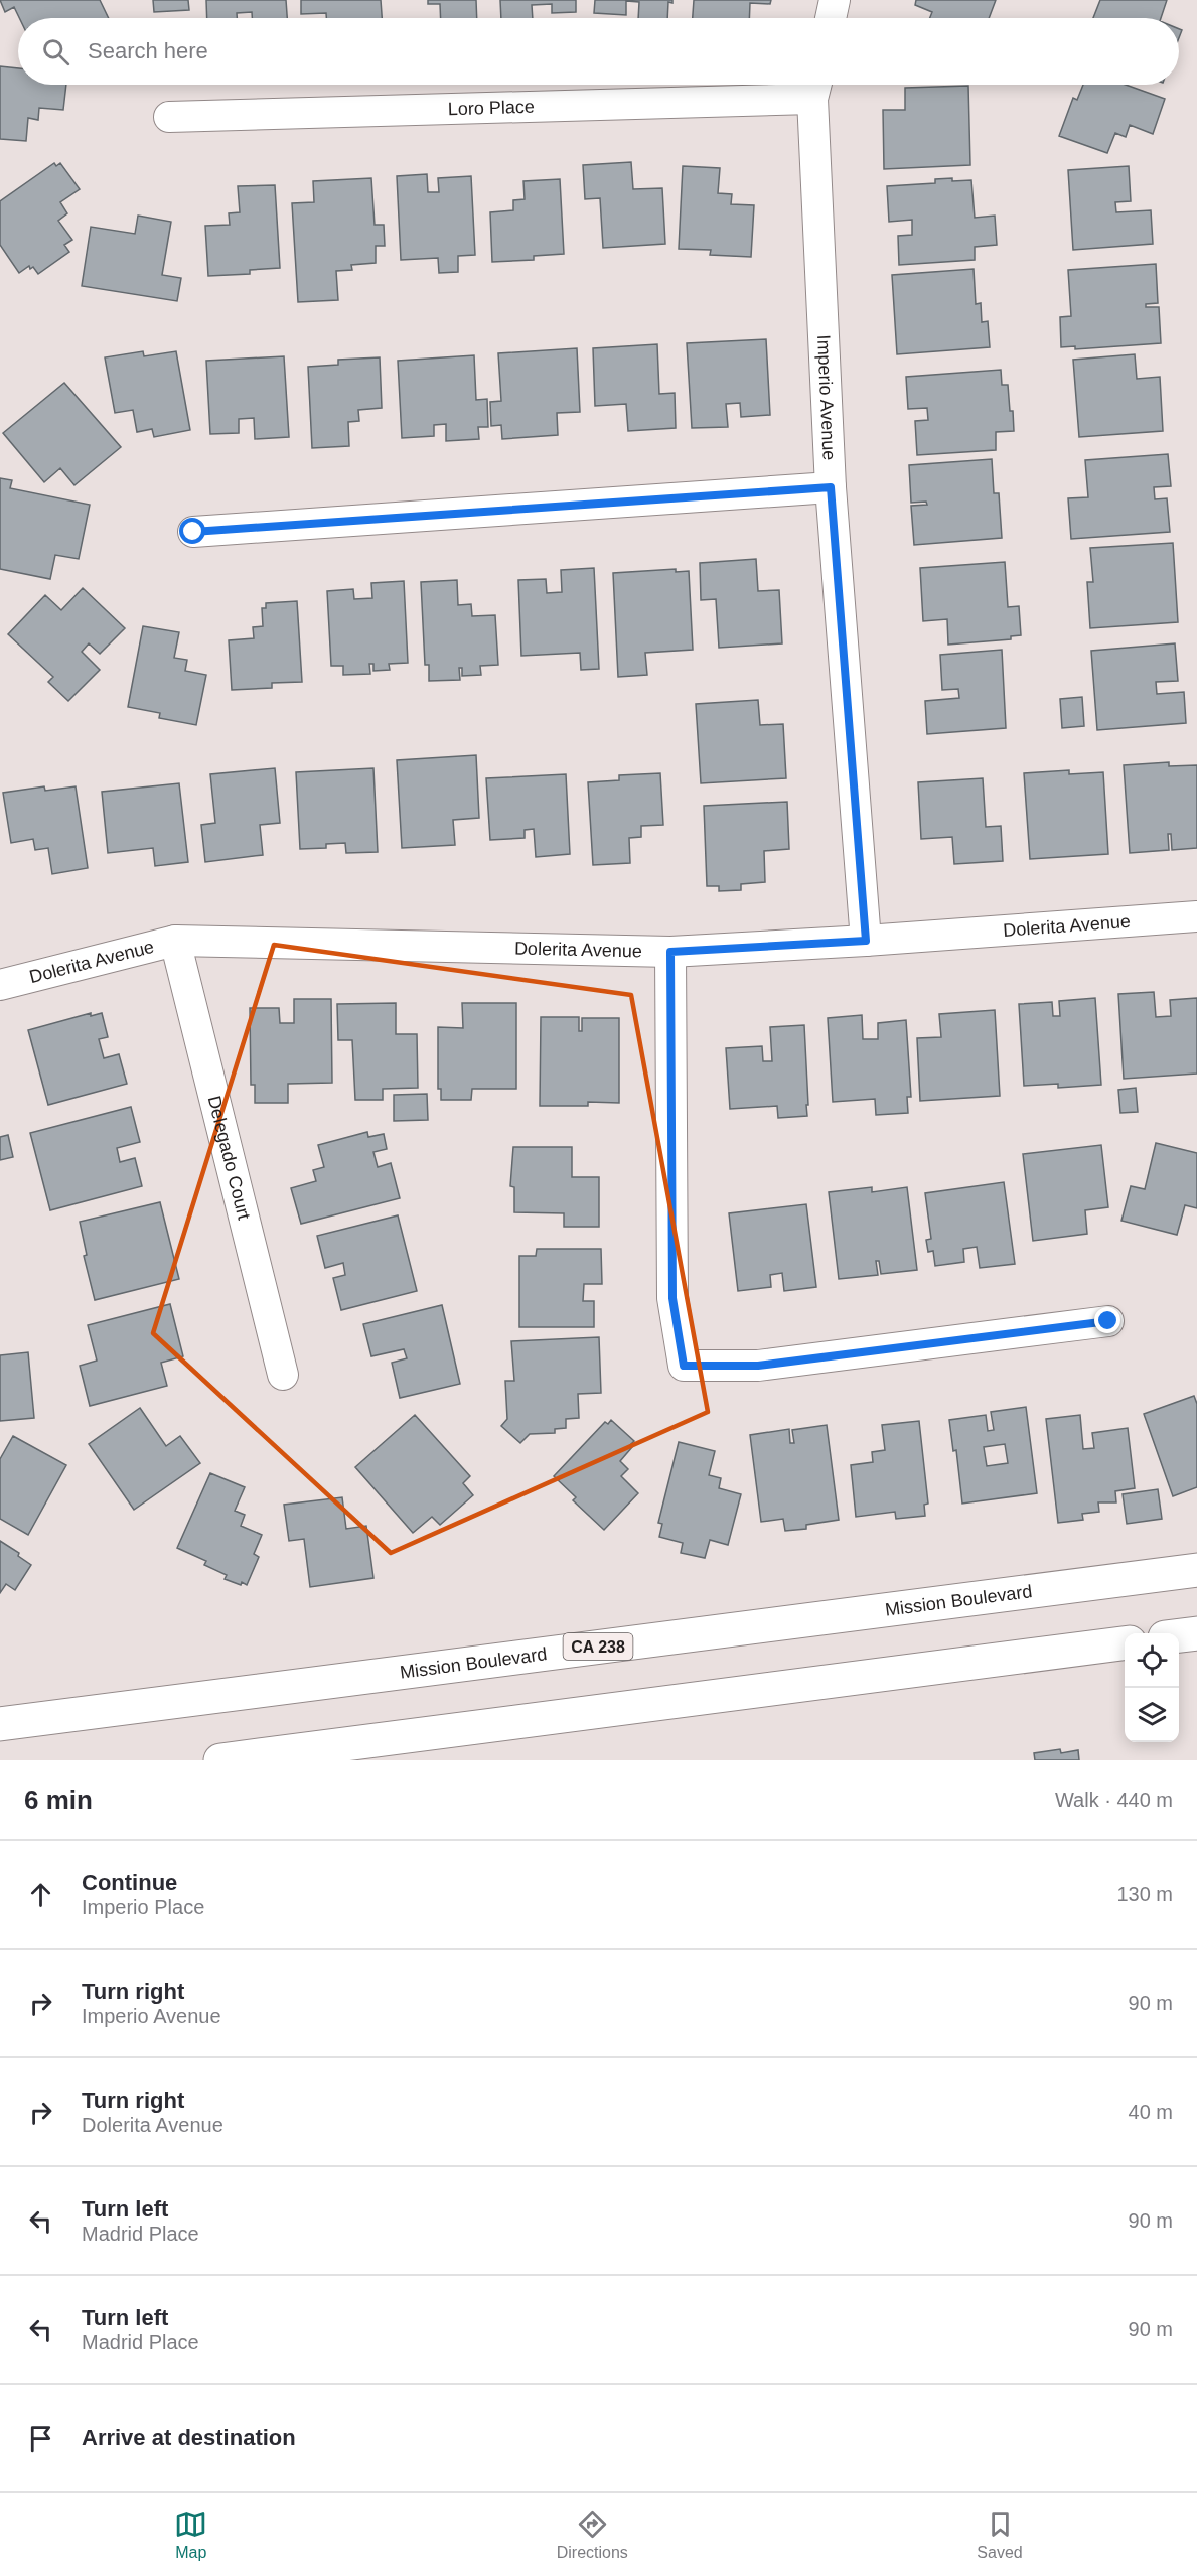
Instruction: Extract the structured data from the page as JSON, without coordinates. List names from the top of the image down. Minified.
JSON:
{"streets":{"main road":["Mission Boulevard","CA 238"],"street":["Loro Place","Imperio Avenue","Dolerita Avenue","Delegado Court"]},"crossings":[["Loro Place","Imperio Avenue"],["Imperio Avenue","Dolerita Avenue"],["Dolerita Avenue","Delegado Court"]],"page":{"search":"Search here","heading":["6 min","Walk · 440 m"],"list":[["Continue","Imperio Place","130 m"],["Turn right","Imperio Avenue","90 m"],["Turn right","Dolerita Avenue","40 m"],["Turn left","Madrid Place","90 m"],["Turn left","Madrid Place","90 m"],"Arrive at destination"],"nav":["Map","Directions","Saved"]}}
